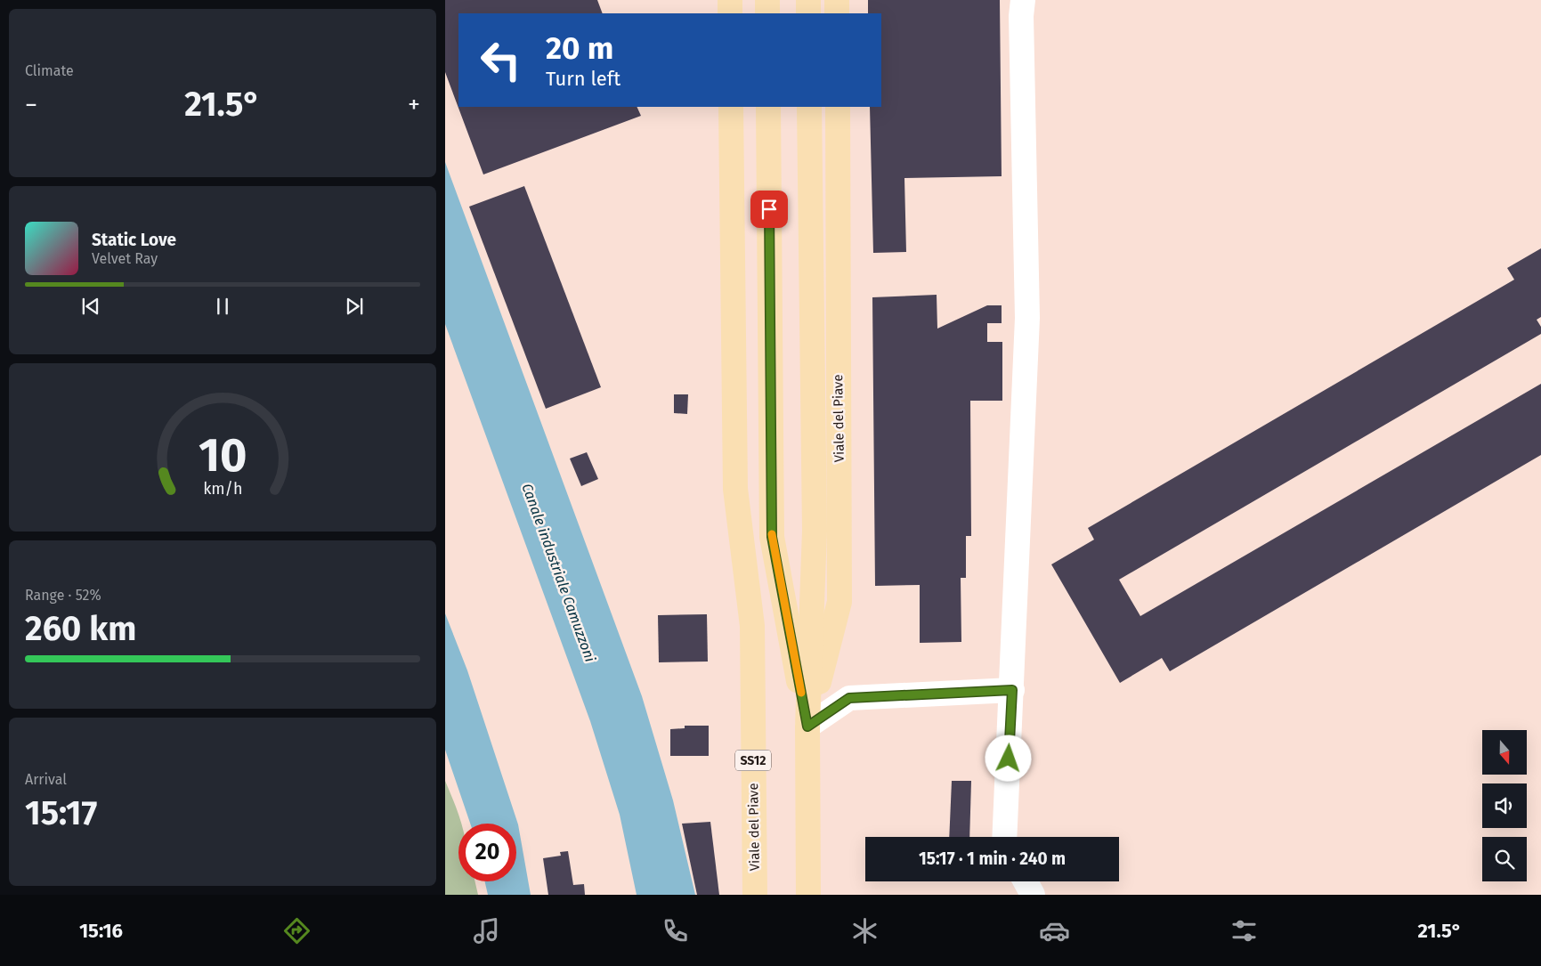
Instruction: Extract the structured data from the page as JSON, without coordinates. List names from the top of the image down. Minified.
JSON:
{"streets":{"main road":["Viale del Piave","SS12"]},"water":["Canale industriale Camuzzoni"],"north":"bottom","page":{"tile":["Climate",["Range · 52%","260 km"],["Arrival","15:17"]],"turn":["20 m","Turn left"],"heat":["−","21.5°","+"],"song":["Static Love","Velvet Ray"],"limit":"20","trip":"15:17 · 1 min · 240 m","tabs":["15:16","21.5°"],"gauge":["10","km/h"]}}
